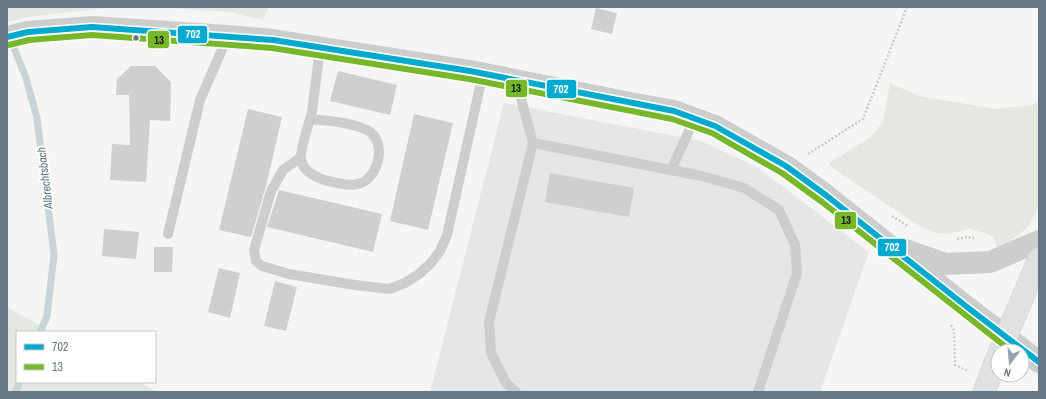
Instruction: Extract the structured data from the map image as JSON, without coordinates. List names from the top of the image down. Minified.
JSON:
{"water":["Albrechtsbach"],"lines":["transit line 702","transit line 13"],"legend":["702","13"],"north":"bottom"}
